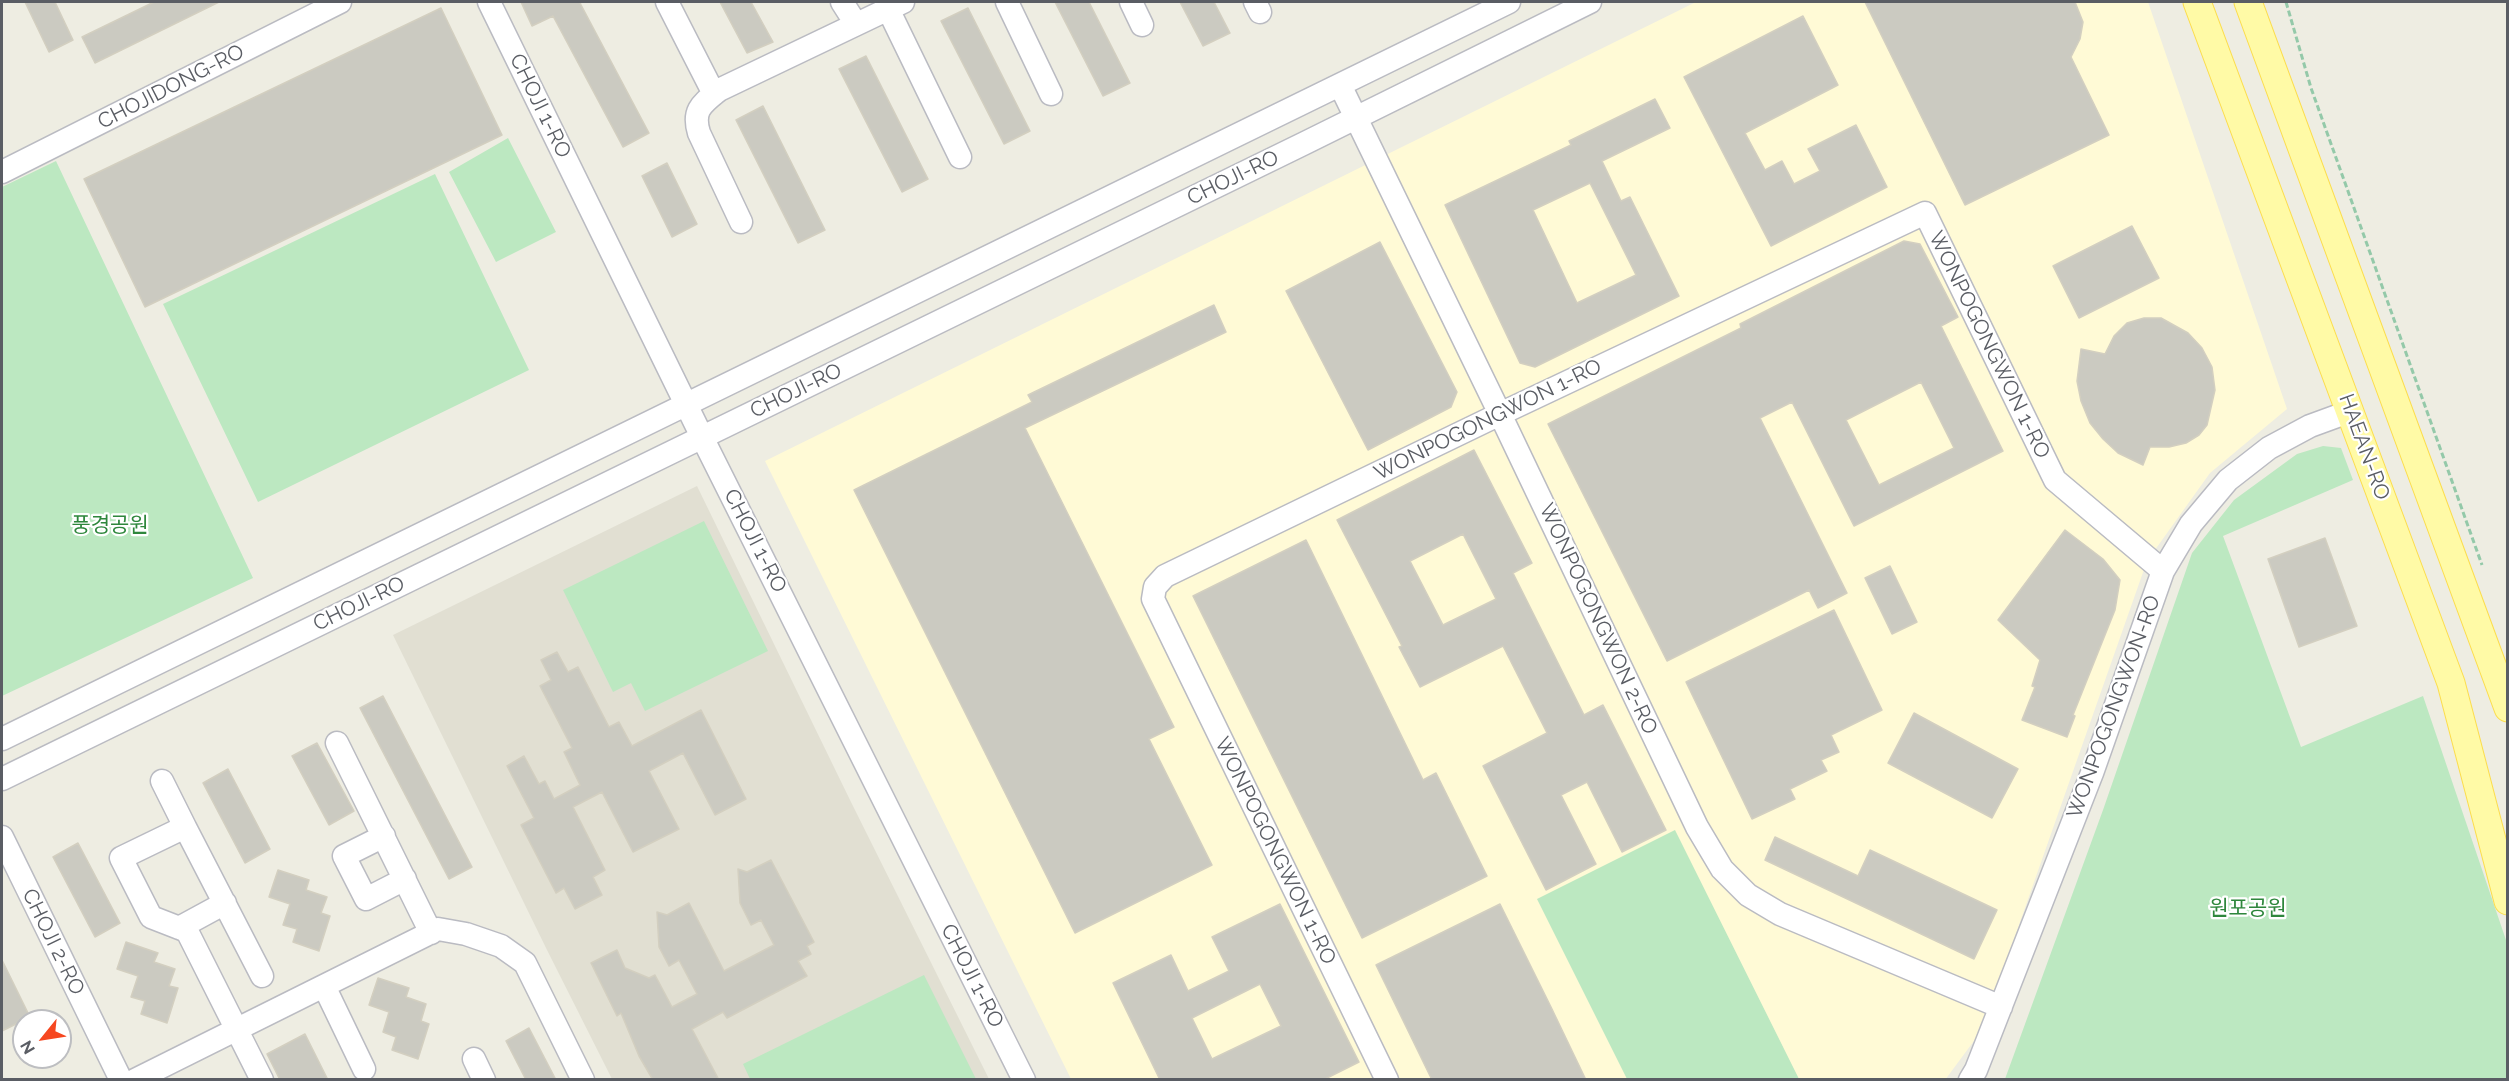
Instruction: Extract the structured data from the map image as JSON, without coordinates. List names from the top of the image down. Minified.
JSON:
{"streets":{"main road":["HAEAN-RO"],"street":["CHOJIDONG-RO","CHOJI 1-RO","CHOJI-RO","WONPOGONGWON 1-RO","WONPOGONGWON 2-RO","WONPOGONGWON-RO","CHOJI 2-RO"]},"crossings":[["CHOJI 1-RO","CHOJI-RO"],["CHOJI-RO","WONPOGONGWON 2-RO"],["WONPOGONGWON 1-RO","WONPOGONGWON 2-RO"],["WONPOGONGWON 1-RO","WONPOGONGWON-RO"],["HAEAN-RO","WONPOGONGWON-RO"],["WONPOGONGWON 2-RO","WONPOGONGWON-RO"]],"parks":["풍경공원","원포공원"],"north":"bottom left"}
